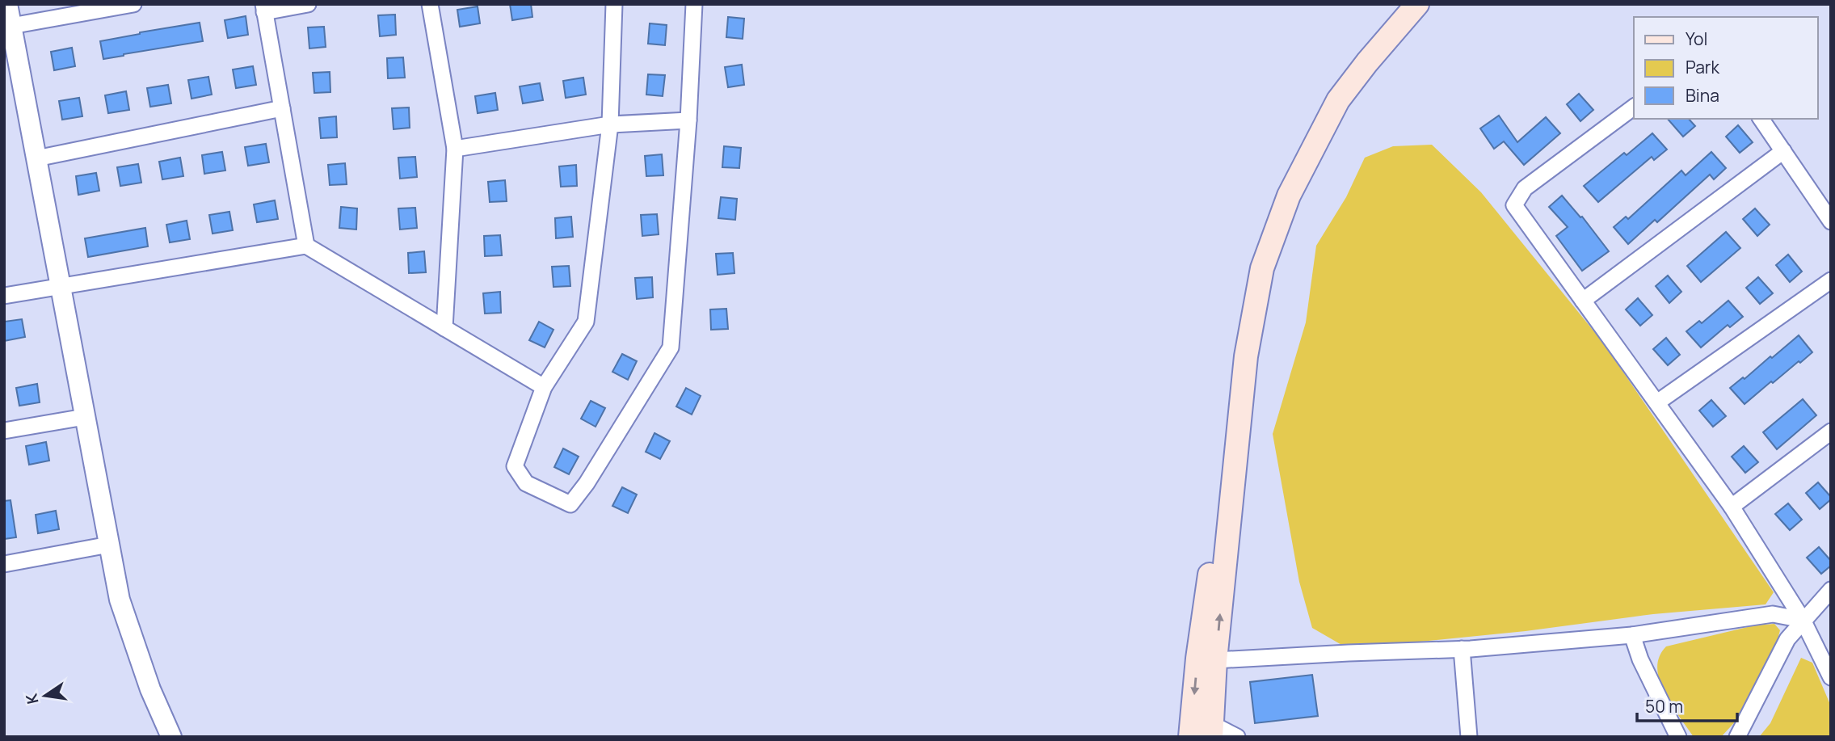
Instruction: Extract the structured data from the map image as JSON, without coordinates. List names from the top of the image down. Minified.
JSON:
{"legend":["Yol","Park","Bina"],"scale_bar":"50 m","north":"left"}
